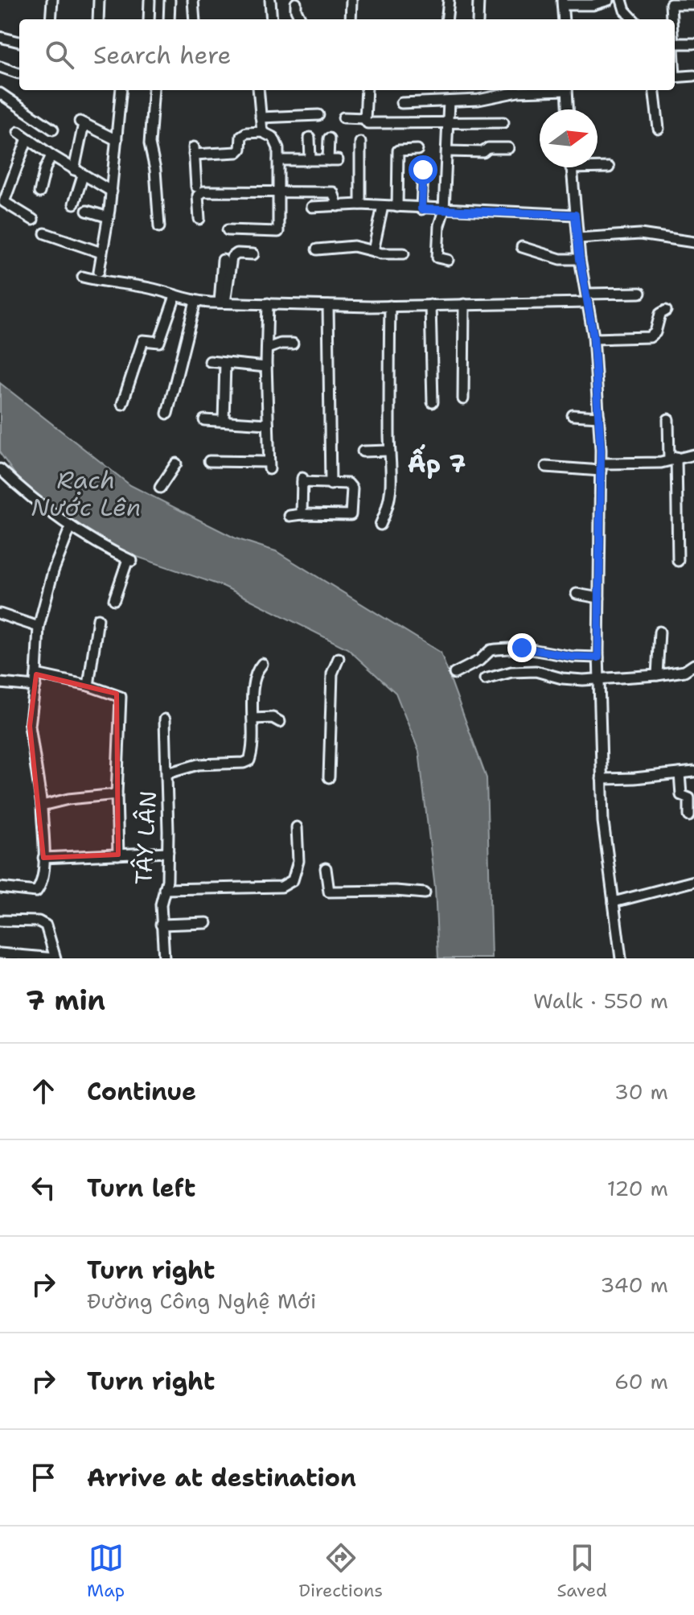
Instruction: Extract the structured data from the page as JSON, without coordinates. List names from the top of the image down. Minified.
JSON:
{"streets":{"street":["TÂY LÂN"]},"districts":["Ấp 7"],"water":["Rạch Nước Lên"],"north":"right","page":{"search":"Search here","heading":["7 min","Walk · 550 m"],"list":[["Continue","30 m"],["Turn left","120 m"],["Turn right","Đường Công Nghệ Mới","340 m"],["Turn right","60 m"],"Arrive at destination"],"nav":["Map","Directions","Saved"]}}
